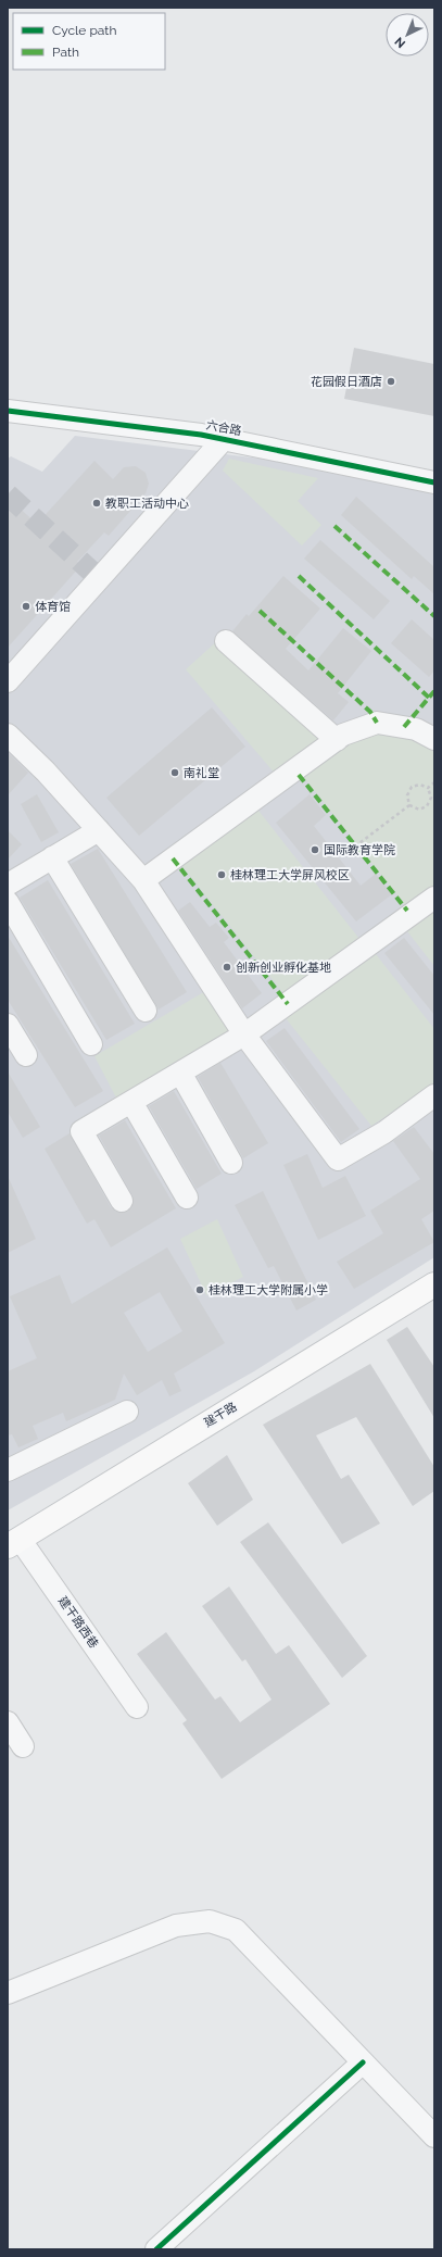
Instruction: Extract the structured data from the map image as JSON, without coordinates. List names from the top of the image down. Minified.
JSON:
{"streets":{"main road":["建干路"],"street":["六合路","建干路西巷"]},"crossings":[["建干路","建干路西巷"]],"places":["花园假日酒店","教职工活动中心","体育馆","南礼堂","国际教育学院","桂林理工大学屏风校区","创新创业孵化基地","桂林理工大学附属小学"],"legend":["Cycle path","Path"],"north":"bottom left"}
